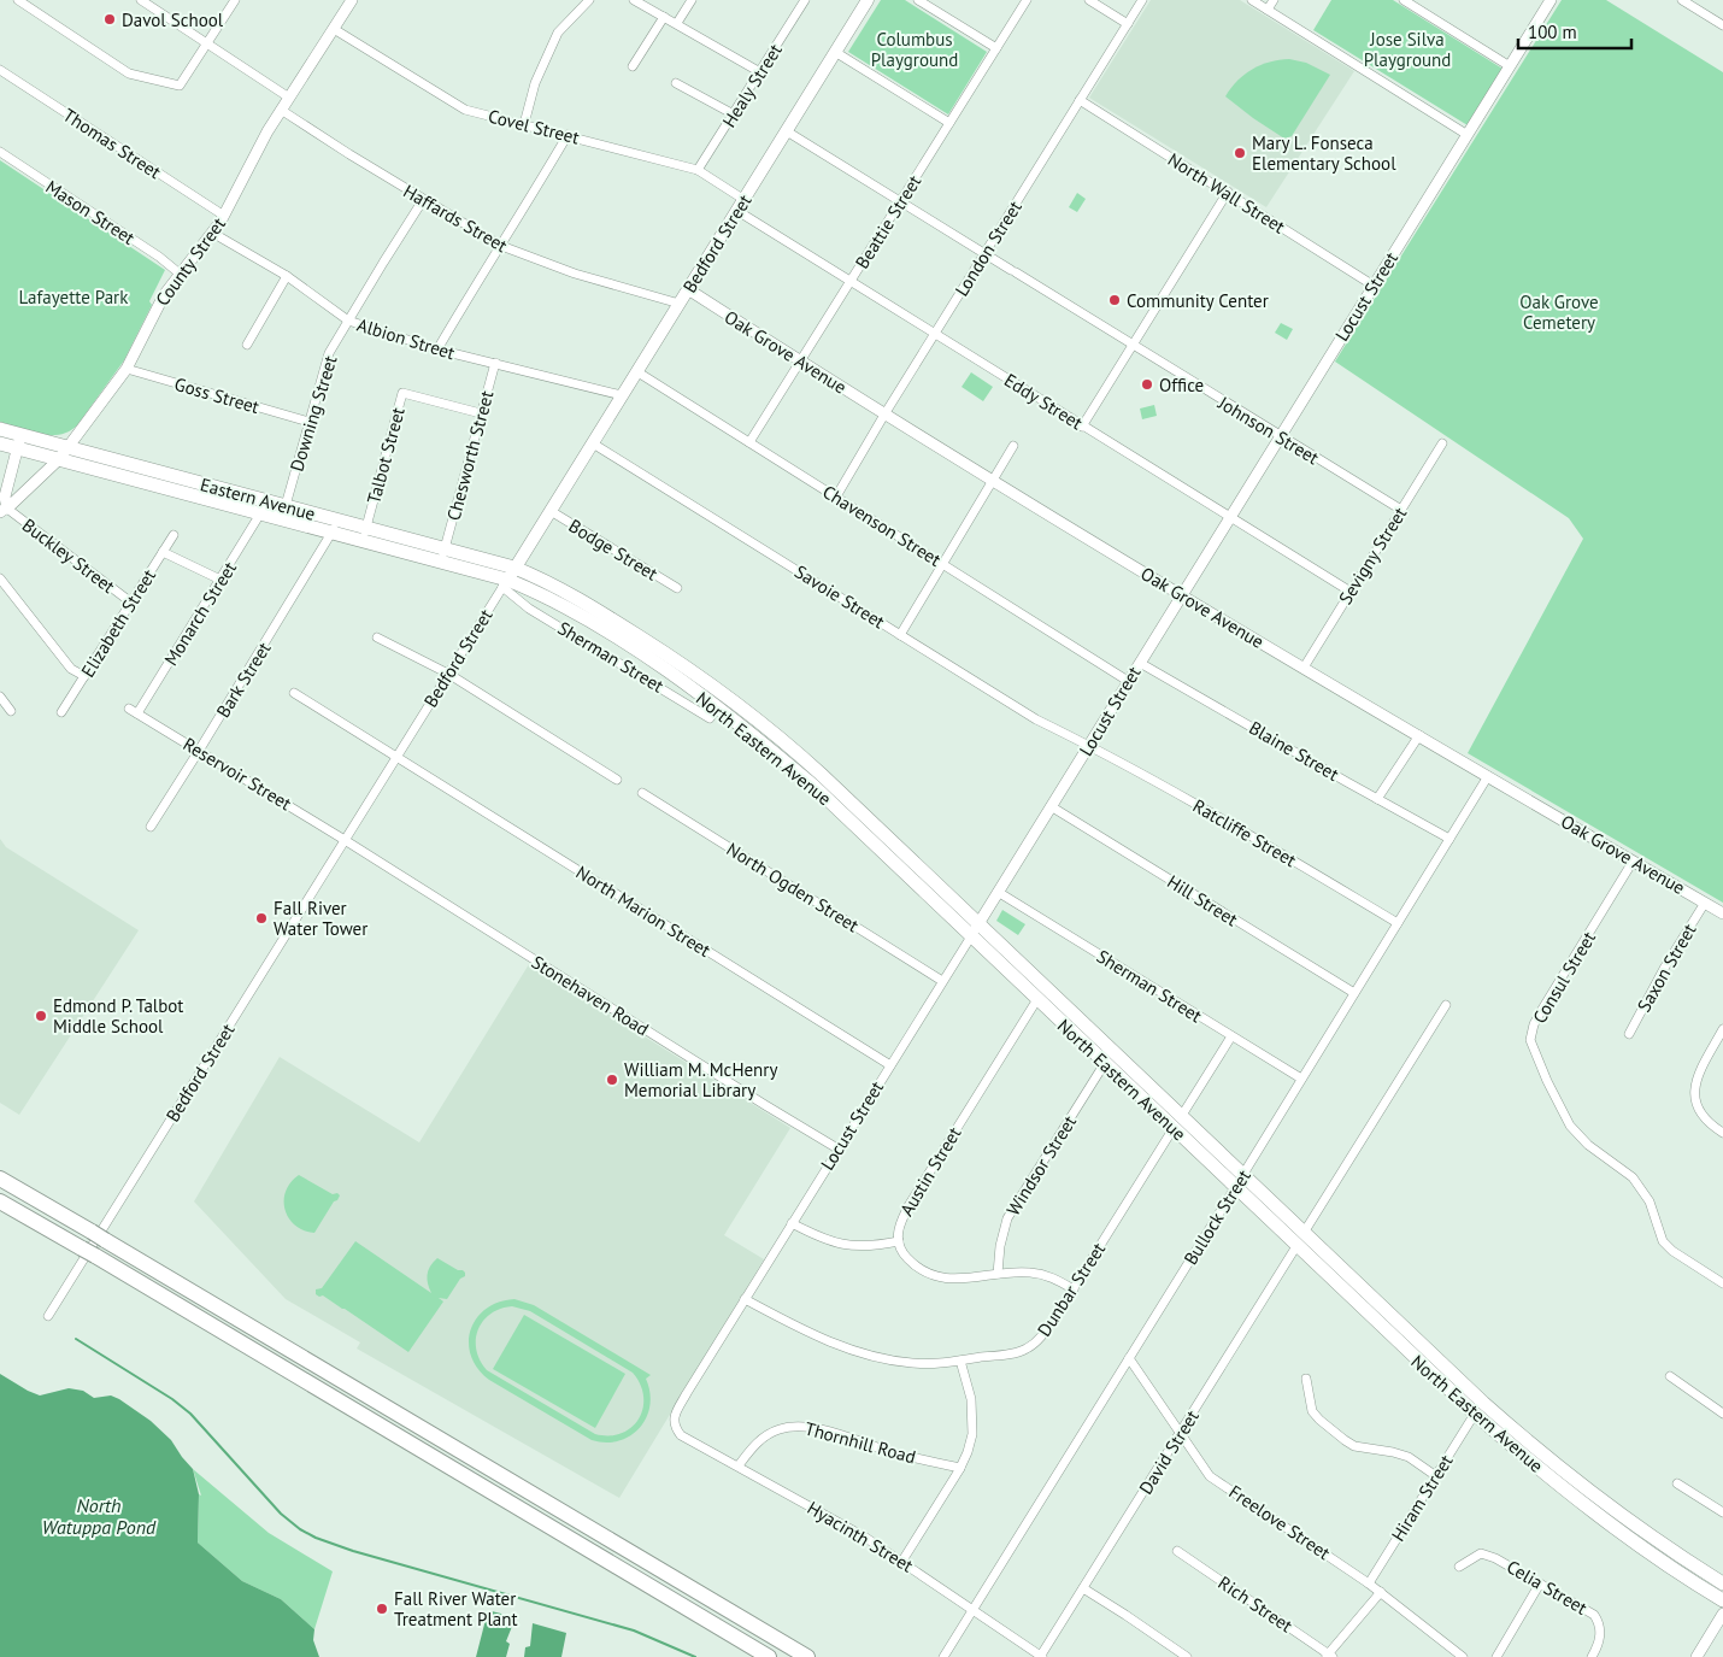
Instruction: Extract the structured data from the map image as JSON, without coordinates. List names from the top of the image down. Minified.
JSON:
{"streets":{"main road":["Bedford Street","Eastern Avenue","North Eastern Avenue"],"street":["Healy Street","Covel Street","Thomas Street","North Wall Street","Mason Street","Haffards Street","Beattie Street","London Street","County Street","Locust Street","Albion Street","Oak Grove Avenue","Goss Street","Eddy Street","Downing Street","Johnson Street","Talbot Street","Chesworth Street","Chavenson Street","Bodge Street","Buckley Street","Sevigny Street","Savoie Street","Monarch Street","Elizabeth Street","Sherman Street","Bark Street","Blaine Street","Reservoir Street","Ratcliffe Street","North Ogden Street","Hill Street","North Marion Street","Saxon Street","Consul Street","Stonehaven Road","Windsor Street","Austin Street","Bullock Street","Dunbar Street","Thornhill Road","David Street","Hiram Street","Freelove Street","Hyacinth Street","Celia Street","Rich Street"]},"crossings":[["Healy Street","Covel Street"],["Covel Street","Bedford Street"],["Covel Street","County Street"],["Thomas Street","County Street"],["North Wall Street","London Street"],["North Wall Street","Locust Street"],["Mason Street","County Street"],["Haffards Street","Bedford Street"],["Haffards Street","County Street"],["Haffards Street","Downing Street"],["Beattie Street","Oak Grove Avenue"],["Beattie Street","Eddy Street"],["Beattie Street","Johnson Street"],["Beattie Street","Chavenson Street"],["Bedford Street","Albion Street"],["Bedford Street","Oak Grove Avenue"],["Bedford Street","Eddy Street"],["Bedford Street","Johnson Street"],["Bedford Street","Eastern Avenue"],["Bedford Street","Chavenson Street"],["Bedford Street","Bodge Street"],["Bedford Street","Savoie Street"],["Bedford Street","North Eastern Avenue"],["Bedford Street","Reservoir Street"],["Bedford Street","North Marion Street"],["Bedford Street","Stonehaven Road"],["London Street","Oak Grove Avenue"],["London Street","Eddy Street"],["London Street","Johnson Street"],["London Street","Chavenson Street"],["County Street","Albion Street"],["County Street","Goss Street"],["County Street","Eastern Avenue"],["County Street","Buckley Street"],["Locust Street","Oak Grove Avenue"],["Locust Street","Eddy Street"],["Locust Street","Johnson Street"],["Locust Street","Chavenson Street"],["Locust Street","Savoie Street"],["Locust Street","Sherman Street"],["Locust Street","North Eastern Avenue"],["Locust Street","Blaine Street"],["Locust Street","Ratcliffe Street"],["Locust Street","North Ogden Street"],["Locust Street","Hill Street"],["Locust Street","North Marion Street"],["Locust Street","Stonehaven Road"],["Locust Street","Dunbar Street"],["Locust Street","Hyacinth Street"],["Albion Street","Downing Street"],["Albion Street","Chesworth Street"],["Oak Grove Avenue","Sevigny Street"],["Oak Grove Avenue","Saxon Street"],["Oak Grove Avenue","Consul Street"],["Oak Grove Avenue","Bullock Street"],["Goss Street","Downing Street"],["Eddy Street","Sevigny Street"],["Downing Street","Eastern Avenue"],["Johnson Street","Sevigny Street"],["Talbot Street","Chesworth Street"],["Talbot Street","Eastern Avenue"],["Chesworth Street","Eastern Avenue"],["Eastern Avenue","Monarch Street"],["Eastern Avenue","Bark Street"],["Eastern Avenue","North Eastern Avenue"],["Buckley Street","Elizabeth Street"],["Savoie Street","Ratcliffe Street"],["Monarch Street","Reservoir Street"],["Sherman Street","Bullock Street"],["Sherman Street","Dunbar Street"],["Bark Street","Reservoir Street"],["North Eastern Avenue","Windsor Street"],["North Eastern Avenue","Austin Street"],["North Eastern Avenue","Bullock Street"],["North Eastern Avenue","Dunbar Street"],["North Eastern Avenue","David Street"],["North Eastern Avenue","Hiram Street"],["Blaine Street","Bullock Street"],["Reservoir Street","Stonehaven Road"],["Ratcliffe Street","Bullock Street"],["Hill Street","Bullock Street"],["Windsor Street","Austin Street"],["Austin Street","Dunbar Street"],["Bullock Street","Freelove Street"],["Bullock Street","Hyacinth Street"],["Thornhill Road","Hyacinth Street"],["David Street","Freelove Street"],["David Street","Hyacinth Street"],["Hiram Street","Freelove Street"]],"water":["North Watuppa Pond"],"parks":["Columbus Playground","Jose Silva Playground","Lafayette Park","Oak Grove Cemetery"],"places":["Davol School","Mary L. Fonseca Elementary School","Community Center","Office","Fall River Water Tower","Edmond P. Talbot Middle School","William M. McHenry Memorial Library","Fall River Water Treatment Plant"],"scale_bar":"100 m"}
